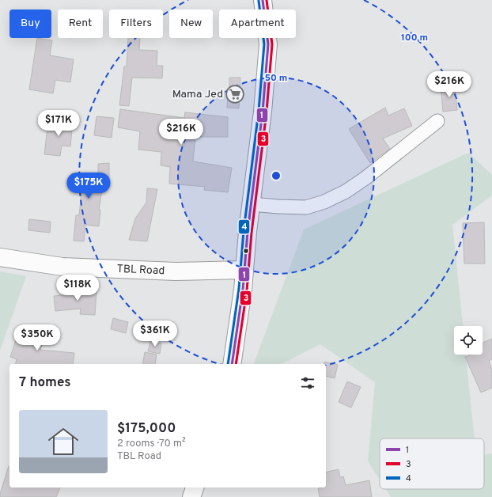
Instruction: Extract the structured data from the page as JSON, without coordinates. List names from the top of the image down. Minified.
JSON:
{"streets":{"main road":["TBL Road"]},"places":{"supermarket":["Mama Jed"]},"lines":["transit line 1","transit line 3","transit line 4"],"legend":["1","3","4"],"page":{"chip":["Buy","Rent","Filters","New","Apartment"],"price":["$216K","$171K","$216K","$175K","$118K","$361K","$350K"],"heading":"7 homes","list":[{"name":"$175,000","note":"2 rooms · 70 m² · TBL Road"}]},"rings":["100 m","50 m"]}
